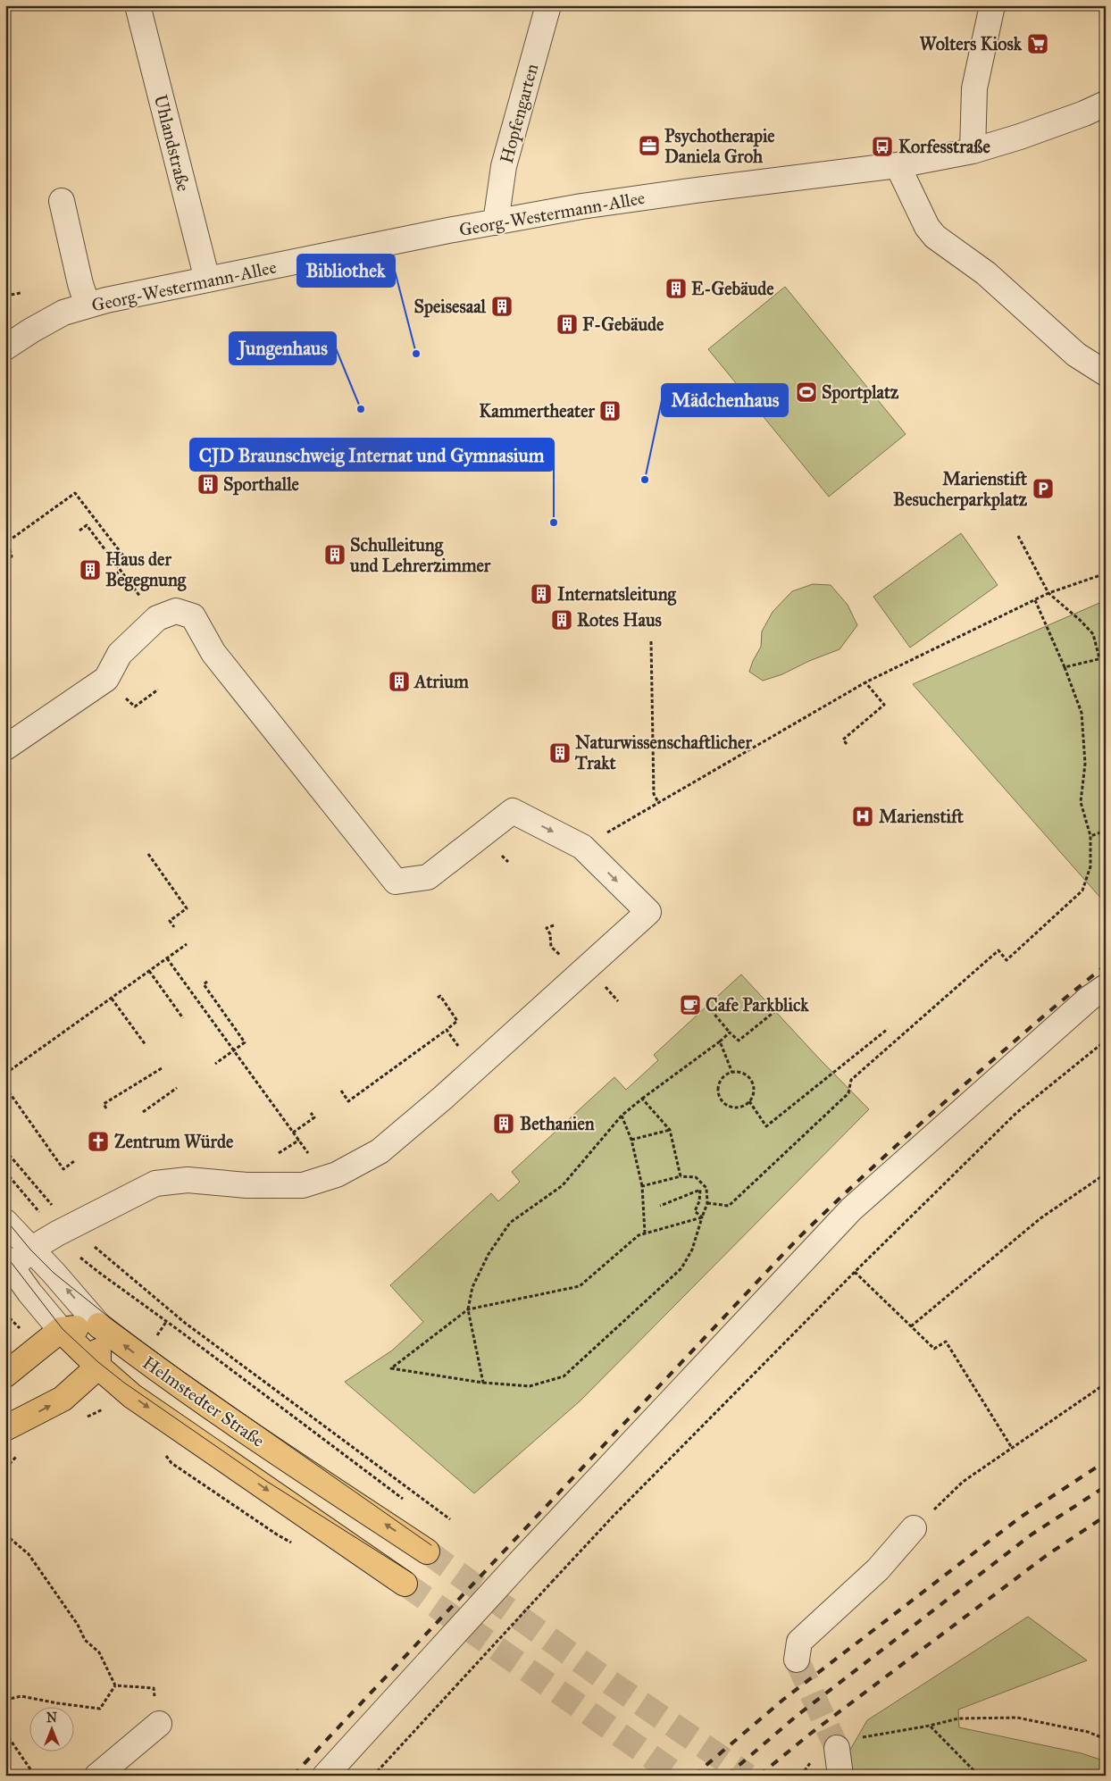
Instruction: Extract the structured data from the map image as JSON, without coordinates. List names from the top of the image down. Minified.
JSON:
{"streets":{"main road":["Helmstedter Straße"],"street":["Hopfengarten","Uhlandstraße","Georg-Westermann-Allee"]},"crossings":[["Hopfengarten","Georg-Westermann-Allee"],["Uhlandstraße","Georg-Westermann-Allee"]],"places":{"supermarket":["Wolters Kiosk"],"office":["Psychotherapie Daniela Groh"],"bus stop":["Korfesstraße"],"building":["E-Gebäude","Speisesaal","F-Gebäude","Kammertheater","Sporthalle","Schulleitung und Lehrerzimmer","Haus der Begegnung","Internatsleitung","Rotes Haus","Atrium","Naturwissenschaftlicher Trakt","Bethanien"],"other":["Bibliothek","Jungenhaus","Mädchenhaus","CJD Braunschweig Internat und Gymnasium"],"sports":["Sportplatz"],"parking":["Marienstift Besucherparkplatz"],"hospital":["Marienstift"],"cafe":["Cafe Parkblick"],"church":["Zentrum Würde"]},"north":"top"}
